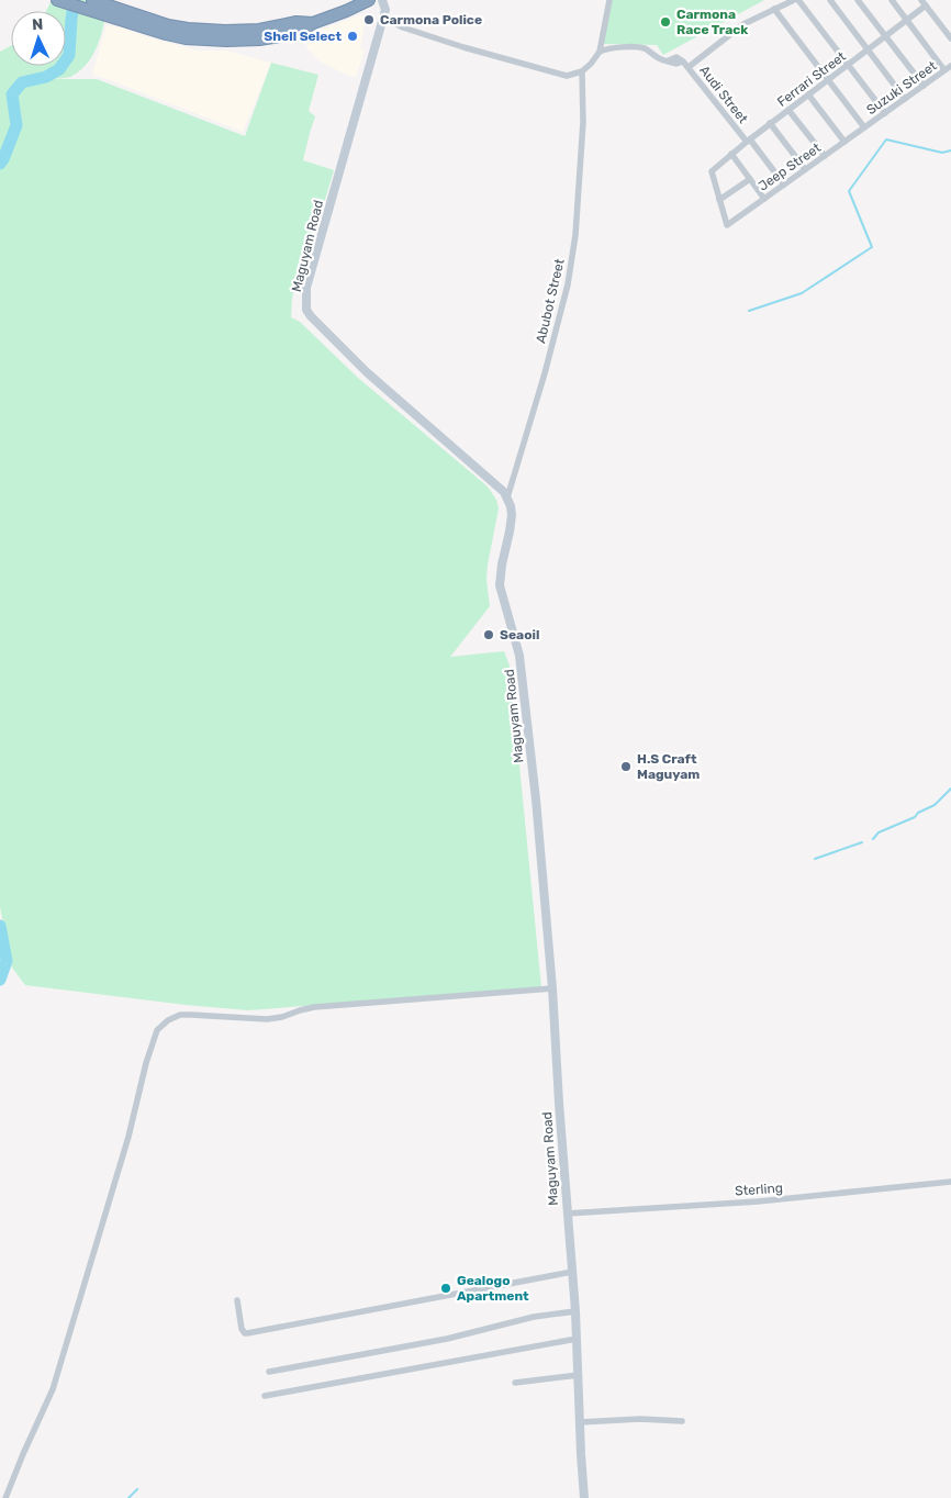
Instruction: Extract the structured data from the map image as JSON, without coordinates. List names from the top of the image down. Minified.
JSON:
{"streets":{"main road":["Maguyam Road"],"street":["Ferrari Street","Suzuki Street","Audi Street","Jeep Street","Abubot Street","Sterling"]},"crossings":[["Ferrari Street","Audi Street"],["Ferrari Street","Jeep Street"],["Suzuki Street","Jeep Street"],["Audi Street","Jeep Street"],["Maguyam Road","Abubot Street"],["Maguyam Road","Sterling"]],"places":["Carmona Police","Carmona Race Track","Shell Select","Seaoil","H.S Craft Maguyam","Gealogo Apartment"],"north":"top"}
